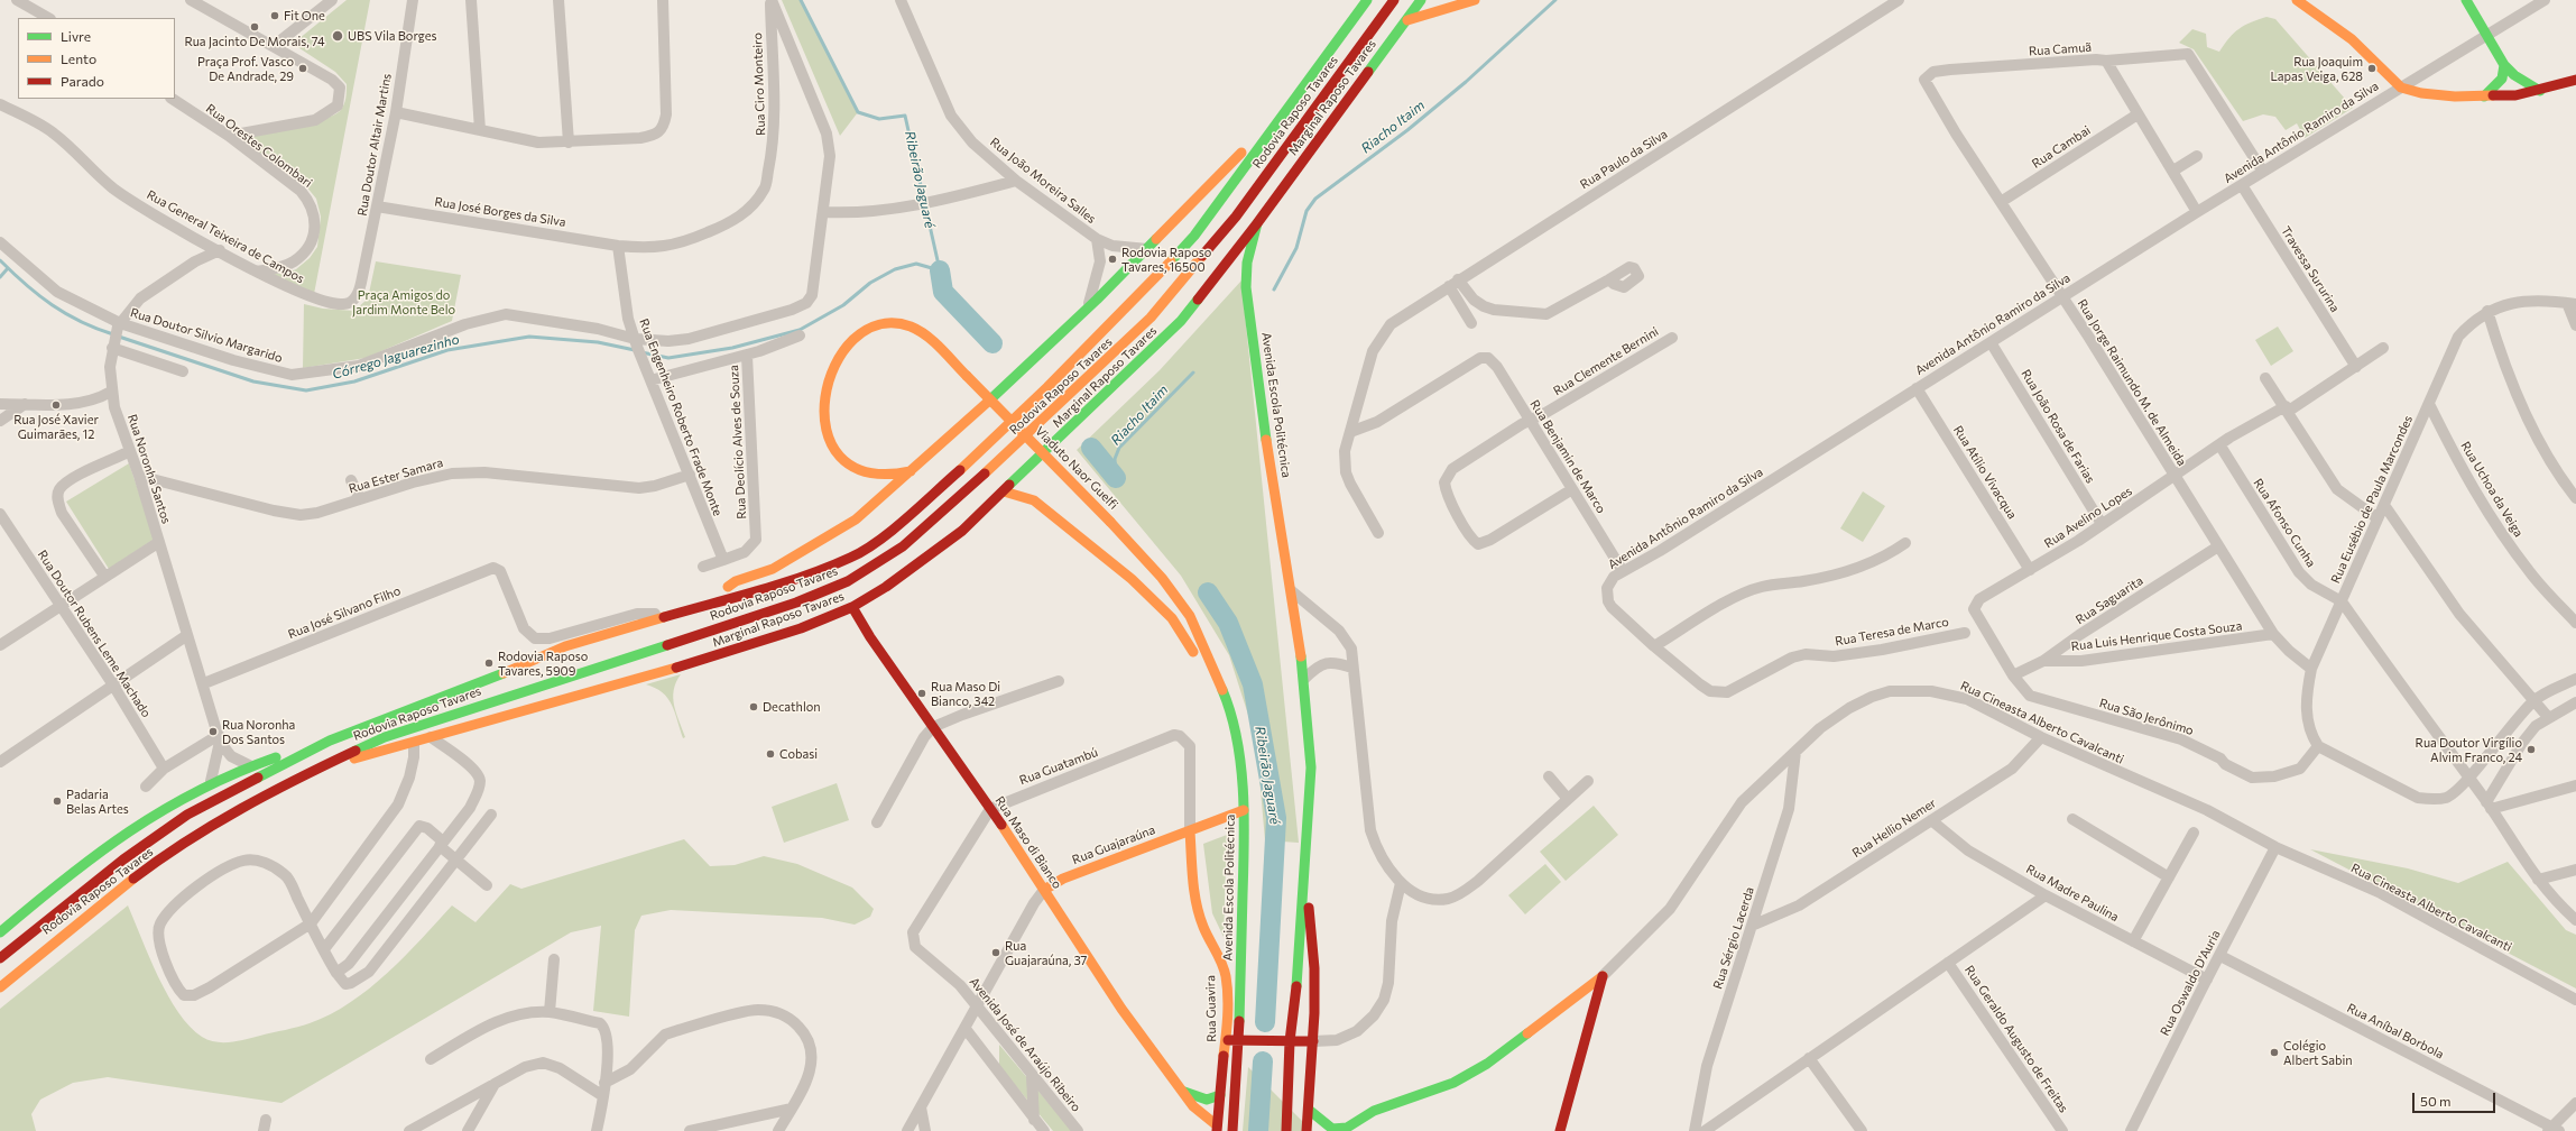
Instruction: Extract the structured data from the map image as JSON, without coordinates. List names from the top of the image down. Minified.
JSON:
{"streets":{"main road":["Marginal Raposo Tavares","Rodovia Raposo Tavares","Avenida Escola Politécnica","Viaduto Naor Guelfi","Rua Cineasta Alberto Cavalcanti","Rua Maso di Bianco","Rua Guajaraúna","Rua Guavira"],"street":["Rua Camuã","Rua Ciro Monteiro","Avenida Antônio Ramiro da Silva","Rua Doutor Altair Martins","Rua Orestes Colombari","Rua Cambai","Rua Paulo da Silva","Rua João Moreira Salles","Rua José Borges da Silva","Rua General Teixeira de Campos","Travessa Sururina","Rua Doutor Silvio Margarido","Rua Clemente Bernini","Rua Jorge Raimundo M. de Almeida","Rua Engenheiro Roberto Frade Monte","Rua João Rosa de Farias","Rua Deolício Alves de Souza","Rua Benjamin de Marco","Rua Noronha Santos","Rua Atílio Vivacqua","Rua Ester Samara","Rua Uchoa da Veiga","Rua Eusébio de Paula Marcondes","Rua Avelino Lopes","Rua Afonso Cunha","Rua Saguarita","Rua José Silvano Filho","Rua Teresa de Marco","Rua Doutor Rubens Leme Machado","Rua Luis Henrique Costa Souza","Rua São Jerônimo","Rua Guatambú","Rua Hellio Nemer","Rua Madre Paulina","Rua Sérgio Lacerda","Rua Oswaldo D'Auria","Rua Aníbal Borbola","Rua Geraldo Augusto de Freitas","Avenida José de Araújo Ribeiro"]},"crossings":[["Rua Camuã","Avenida Antônio Ramiro da Silva"],["Rua Camuã","Rua Cambai"],["Rua Camuã","Rua Jorge Raimundo M. de Almeida"],["Rua Ciro Monteiro","Rua José Borges da Silva"],["Rua Ciro Monteiro","Rua Engenheiro Roberto Frade Monte"],["Marginal Raposo Tavares","Rodovia Raposo Tavares"],["Marginal Raposo Tavares","Avenida Escola Politécnica"],["Marginal Raposo Tavares","Rua Maso di Bianco"],["Rodovia Raposo Tavares","Rua José Silvano Filho"],["Avenida Antônio Ramiro da Silva","Travessa Sururina"],["Avenida Antônio Ramiro da Silva","Rua Jorge Raimundo M. de Almeida"],["Avenida Antônio Ramiro da Silva","Rua João Rosa de Farias"],["Avenida Antônio Ramiro da Silva","Rua Benjamin de Marco"],["Avenida Antônio Ramiro da Silva","Rua Atílio Vivacqua"],["Avenida Antônio Ramiro da Silva","Rua Teresa de Marco"],["Rua Doutor Altair Martins","Rua José Borges da Silva"],["Rua Doutor Altair Martins","Rua General Teixeira de Campos"],["Rua Orestes Colombari","Rua General Teixeira de Campos"],["Rua Cambai","Rua Jorge Raimundo M. de Almeida"],["Rua Paulo da Silva","Rua Benjamin de Marco"],["Rua José Borges da Silva","Rua Engenheiro Roberto Frade Monte"],["Rua General Teixeira de Campos","Rua Noronha Santos"],["Travessa Sururina","Rua Avelino Lopes"],["Rua Doutor Silvio Margarido","Rua Engenheiro Roberto Frade Monte"],["Rua Doutor Silvio Margarido","Rua Noronha Santos"],["Rua Clemente Bernini","Rua Benjamin de Marco"],["Rua Jorge Raimundo M. de Almeida","Rua Avelino Lopes"],["Rua Jorge Raimundo M. de Almeida","Rua Saguarita"],["Rua Jorge Raimundo M. de Almeida","Rua Luis Henrique Costa Souza"],["Avenida Escola Politécnica","Viaduto Naor Guelfi"],["Avenida Escola Politécnica","Rua Cineasta Alberto Cavalcanti"],["Avenida Escola Politécnica","Rua Guajaraúna"],["Rua Engenheiro Roberto Frade Monte","Rua Deolício Alves de Souza"],["Rua Engenheiro Roberto Frade Monte","Rua Ester Samara"],["Rua João Rosa de Farias","Rua Avelino Lopes"],["Rua Noronha Santos","Rua Ester Samara"],["Rua Noronha Santos","Rua José Silvano Filho"],["Rua Atílio Vivacqua","Rua Avelino Lopes"],["Rua Uchoa da Veiga","Rua Eusébio de Paula Marcondes"],["Rua Eusébio de Paula Marcondes","Rua Afonso Cunha"],["Rua Avelino Lopes","Rua Afonso Cunha"],["Rua Avelino Lopes","Rua Saguarita"],["Rua Avelino Lopes","Rua São Jerônimo"],["Rua Saguarita","Rua Luis Henrique Costa Souza"],["Rua Saguarita","Rua São Jerônimo"],["Rua Cineasta Alberto Cavalcanti","Rua Hellio Nemer"],["Rua Cineasta Alberto Cavalcanti","Rua Sérgio Lacerda"],["Rua Cineasta Alberto Cavalcanti","Rua Oswaldo D'Auria"],["Rua Guatambú","Rua Maso di Bianco"],["Rua Guatambú","Rua Guavira"],["Rua Guatambú","Avenida José de Araújo Ribeiro"],["Rua Hellio Nemer","Rua Madre Paulina"],["Rua Hellio Nemer","Rua Sérgio Lacerda"],["Rua Maso di Bianco","Rua Guajaraúna"],["Rua Maso di Bianco","Rua Guavira"],["Rua Maso di Bianco","Avenida José de Araújo Ribeiro"],["Rua Guajaraúna","Rua Guavira"],["Rua Guajaraúna","Avenida José de Araújo Ribeiro"],["Rua Madre Paulina","Rua Oswaldo D'Auria"],["Rua Oswaldo D'Auria","Rua Aníbal Borbola"]],"water":["Riacho Itaim","Ribeirão Jaguaré","Córrego Jaguarezinho"],"parks":["Praça Amigos do Jardim Monte Belo"],"places":["Fit One","Rua Jacinto De Morais, 74","UBS Vila Borges","Praça Prof. Vasco De Andrade, 29","Rua Joaquim Lapas Veiga, 628","Rodovia Raposo Tavares, 16500","Rua José Xavier Guimarães, 12","Rodovia Raposo Tavares, 5909","Rua Maso Di Bianco, 342","Decathlon","Rua Noronha Dos Santos","Rua Doutor Virgílio Alvim Franco, 24","Cobasi","Padaria Belas Artes","Rua Guajaraúna, 37","Colégio Albert Sabin"],"legend":["Livre","Lento","Parado"],"scale_bar":"50 m"}
